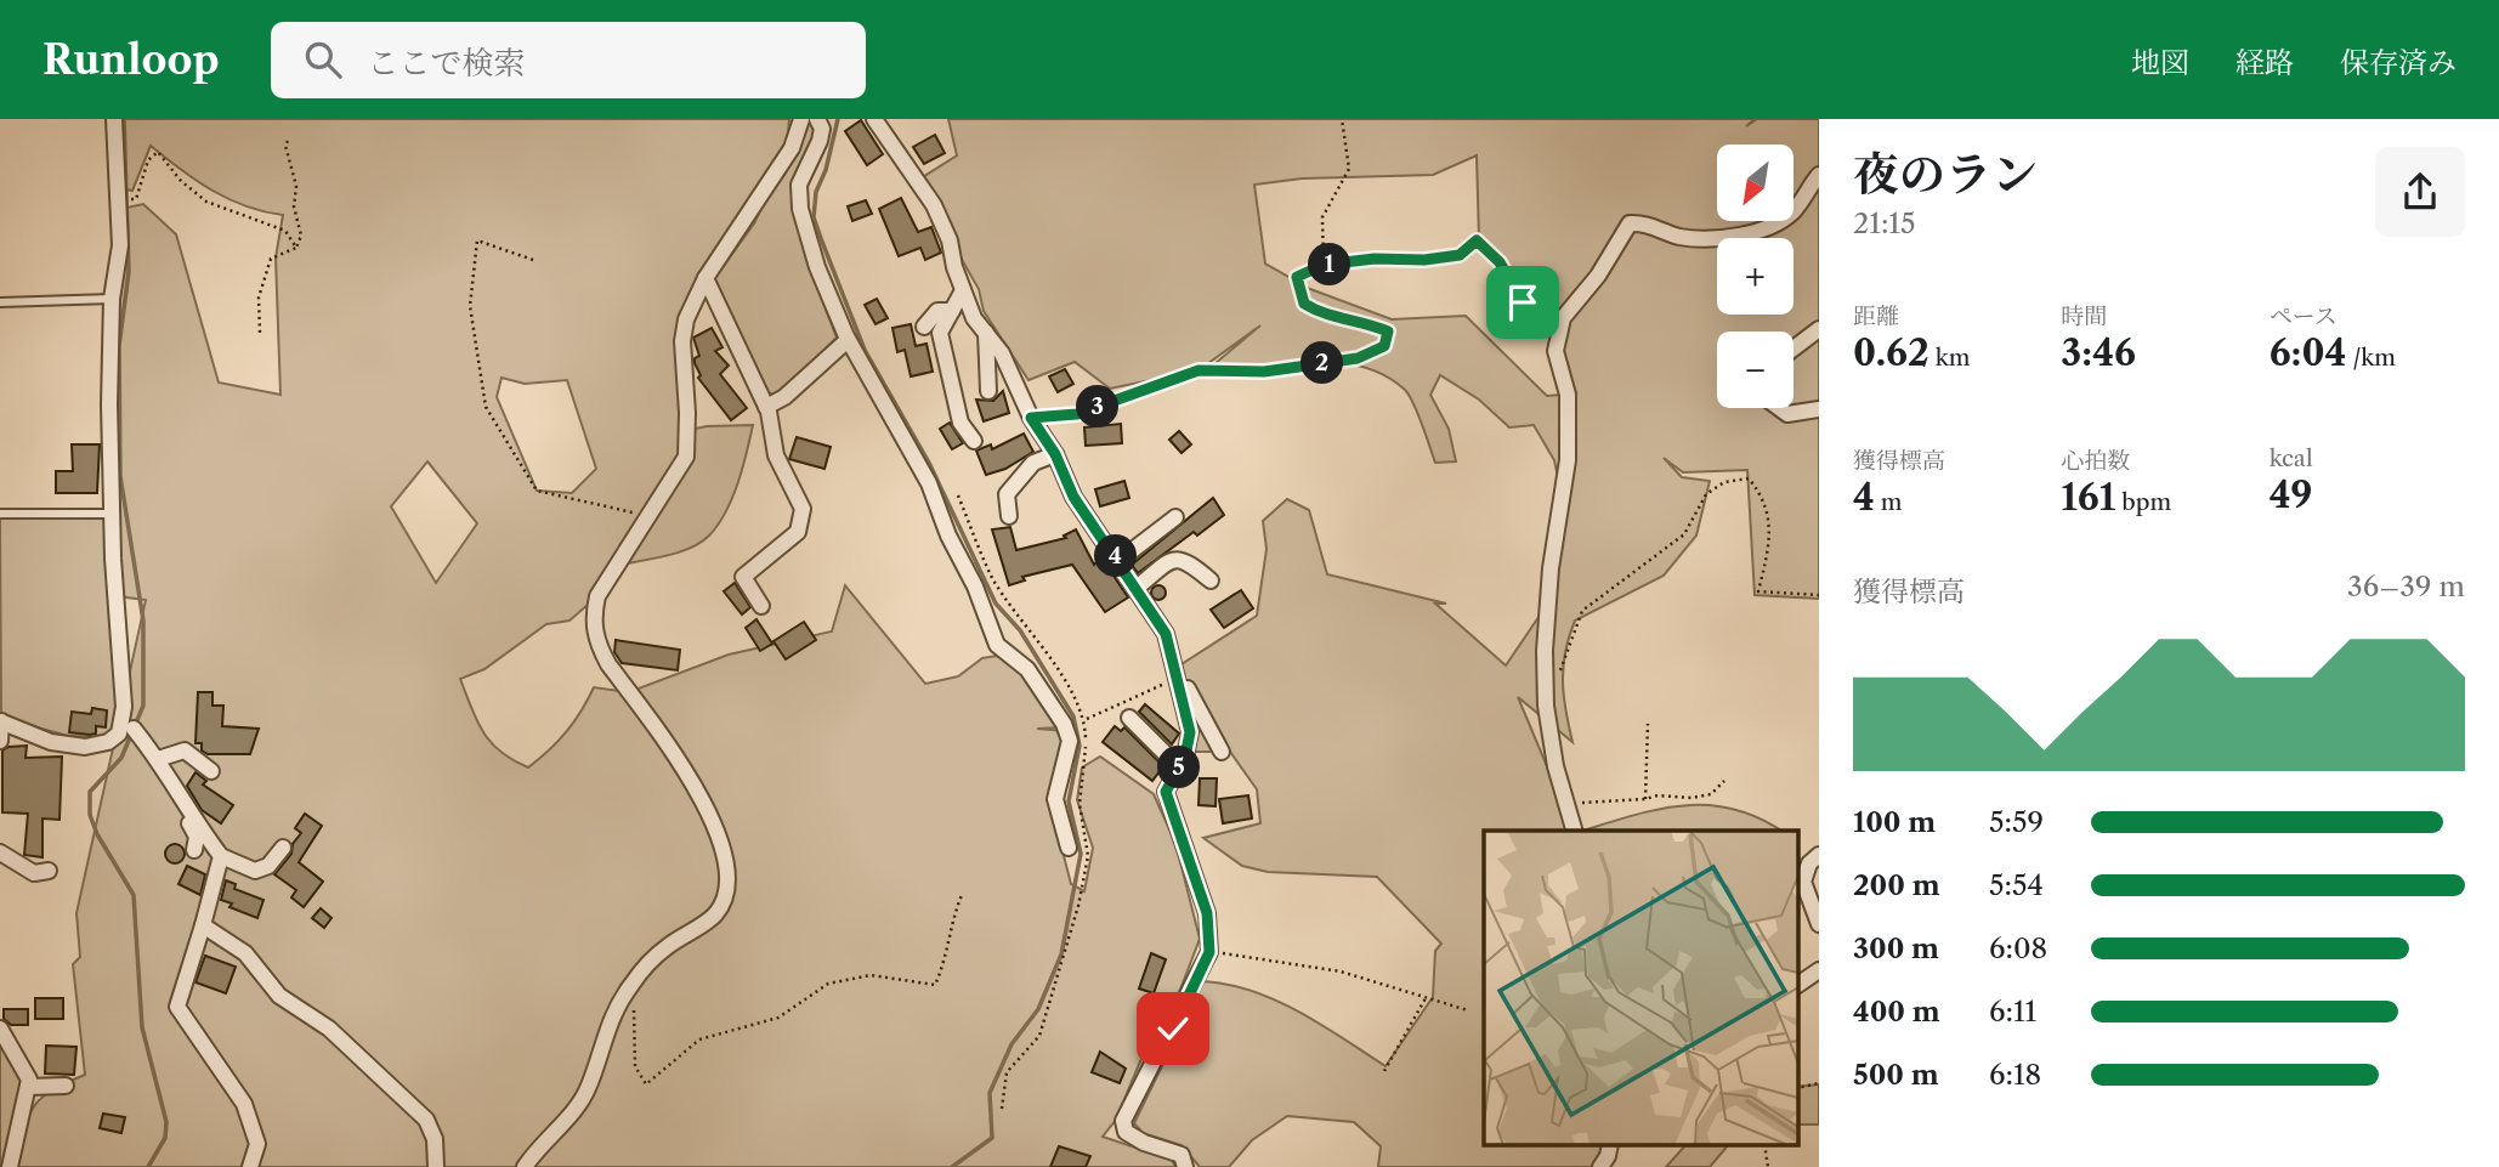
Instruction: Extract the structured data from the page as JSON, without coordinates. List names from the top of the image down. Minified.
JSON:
{"north":"bottom left","page":{"header":"Runloop","search":"ここで検索","nav":["地図","経路","保存済み"],"heading":["夜のラン","21:15"],"map_buttons":["+","−"],"pins":["1","2","3","4","5"],"stats":[["距離","0.62 km"],["時間","3:46"],["ペース","6:04 /km"],["獲得標高","4 m"],["心拍数","161 bpm"],["kcal","49"]],"chart":["獲得標高","36–39 m"],"list":[{"name":"100 m","note":"5:59"},{"name":"200 m","note":"5:54"},{"name":"300 m","note":"6:08"},{"name":"400 m","note":"6:11"},{"name":"500 m","note":"6:18"}]}}
